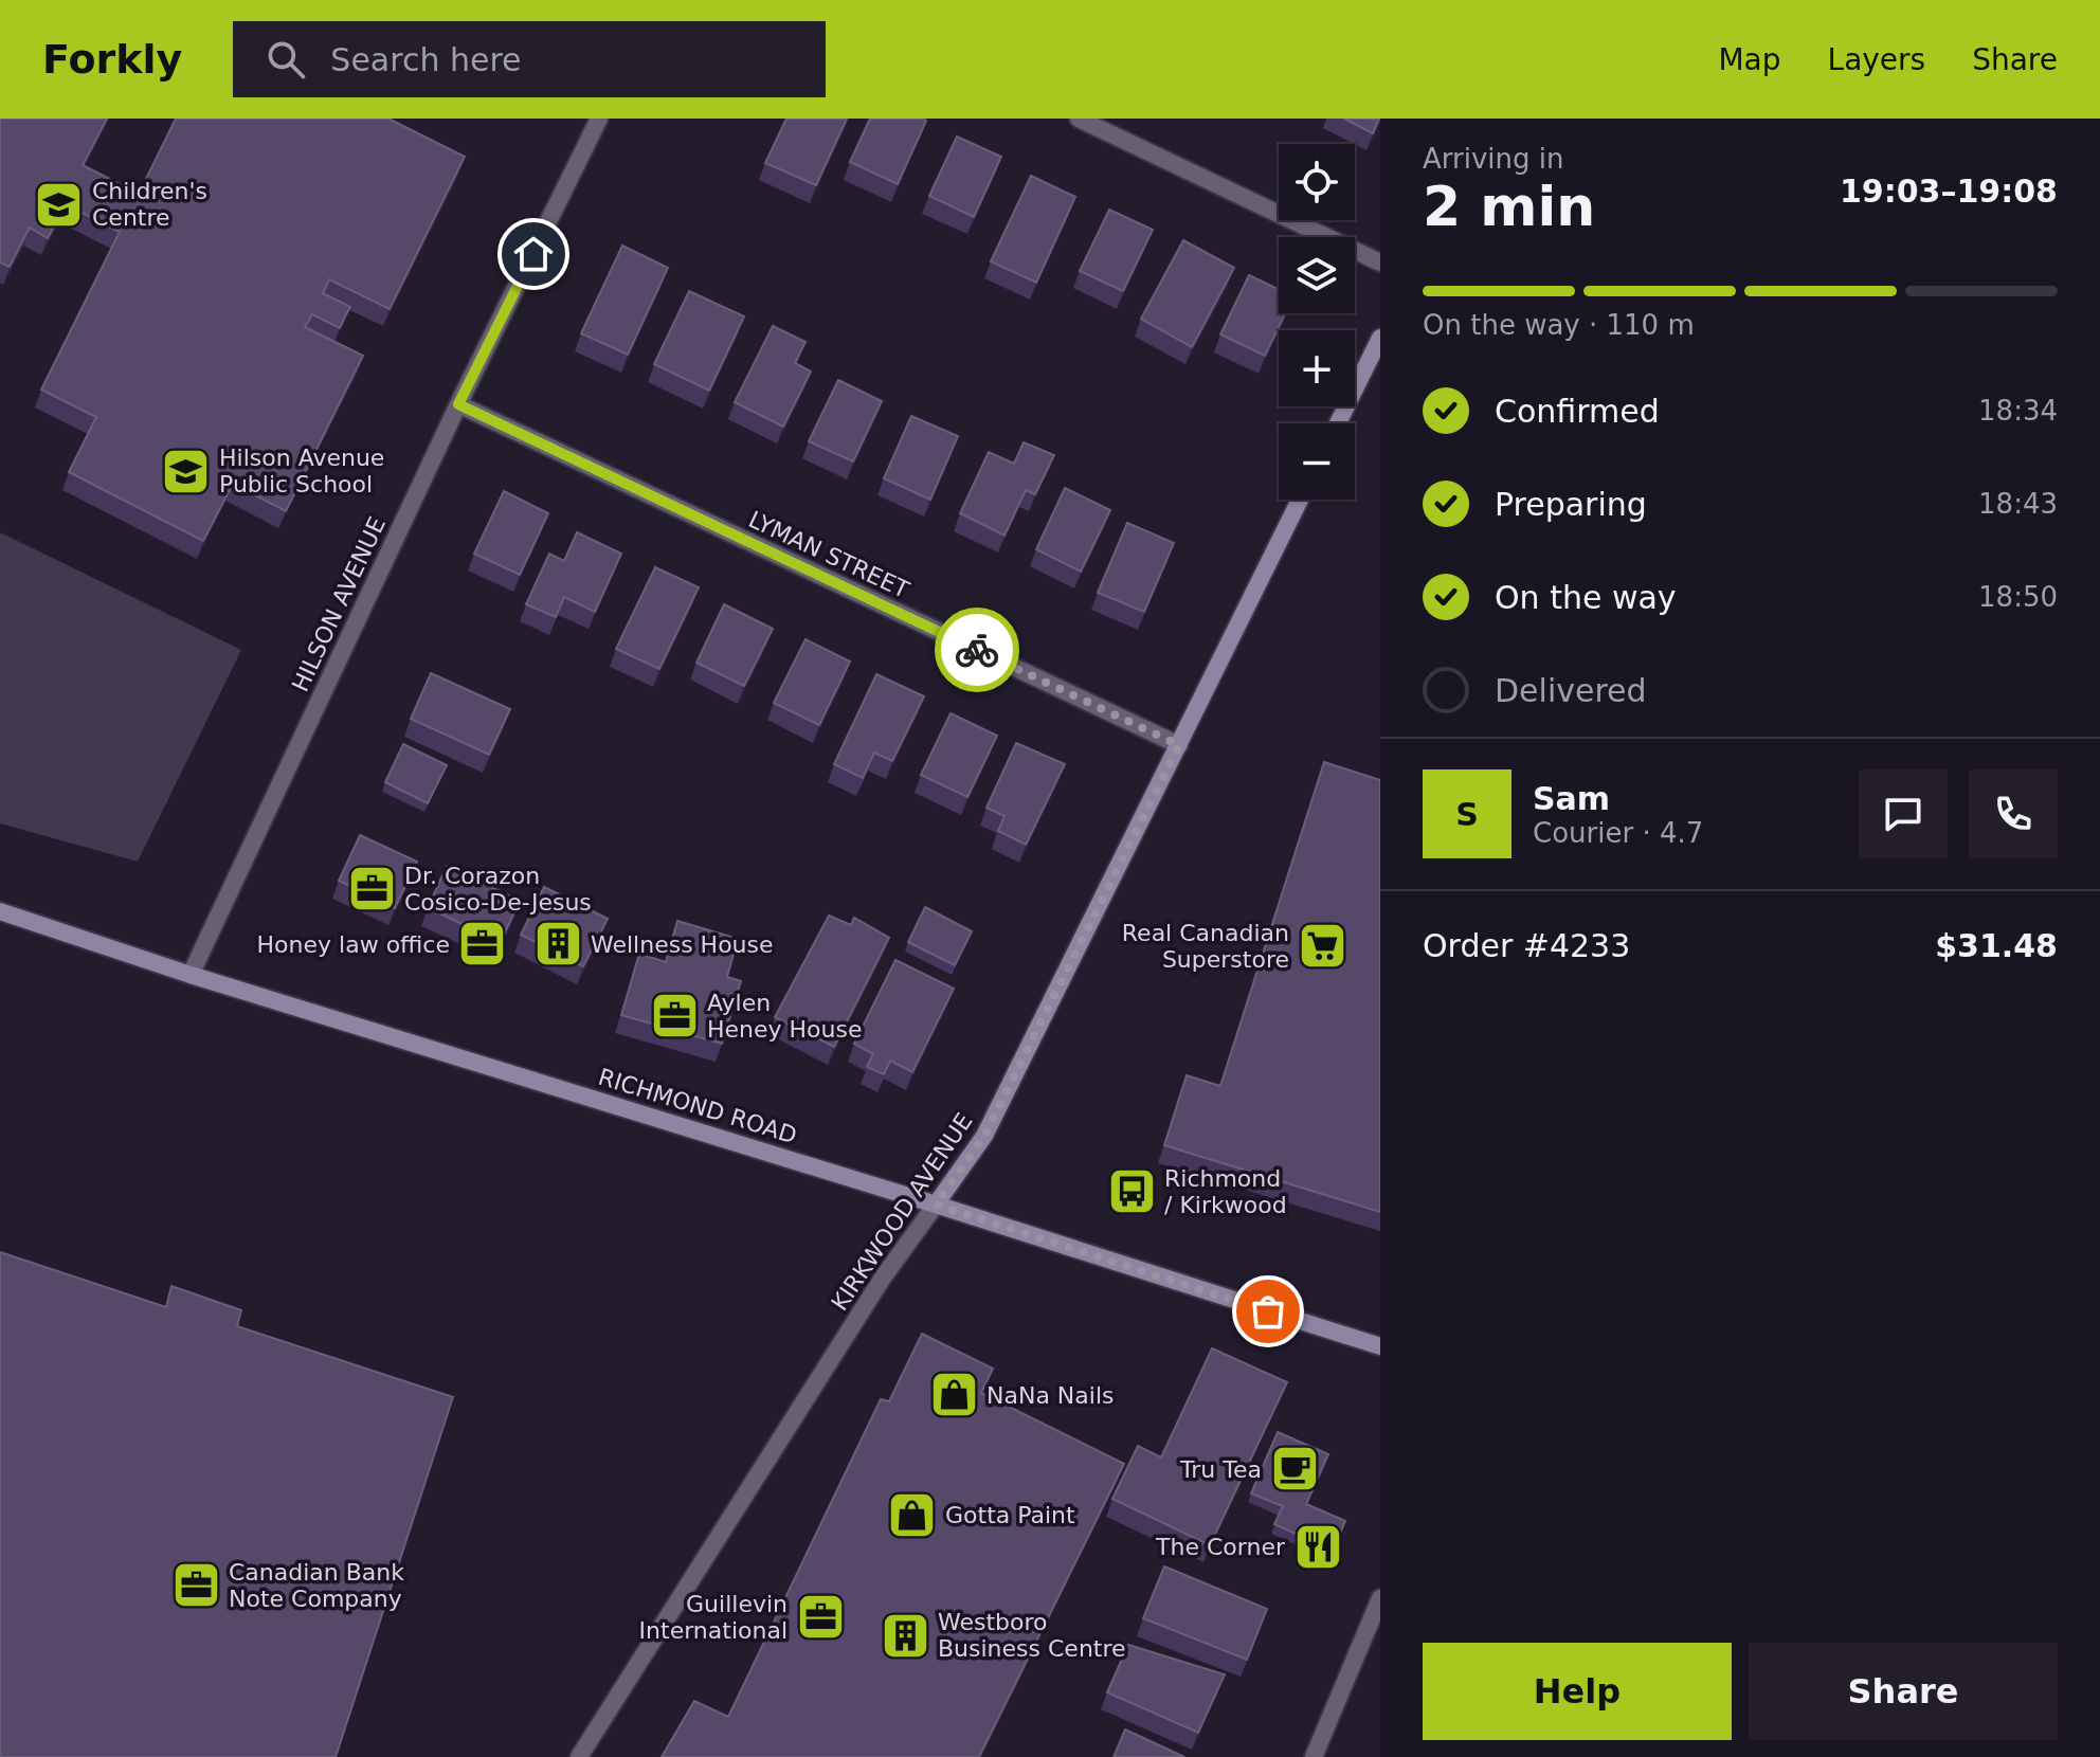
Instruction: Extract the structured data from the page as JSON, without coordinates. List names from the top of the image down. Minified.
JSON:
{"streets":{"main road":["RICHMOND ROAD","KIRKWOOD AVENUE"],"street":["LYMAN STREET","HILSON AVENUE"]},"crossings":[["LYMAN STREET","HILSON AVENUE"],["LYMAN STREET","KIRKWOOD AVENUE"],["HILSON AVENUE","RICHMOND ROAD"],["RICHMOND ROAD","KIRKWOOD AVENUE"]],"places":{"school or university":["Children's Centre","Hilson Avenue Public School"],"office":["Dr. Corazon Cosico-De-Jesus","Honey law office","Aylen Heney House","Canadian Bank Note Company","Guillevin International"],"building":["Wellness House","Westboro Business Centre"],"supermarket":["Real Canadian Superstore"],"bus stop":["Richmond / Kirkwood"],"shop":["NaNa Nails","Gotta Paint"],"cafe":["Tru Tea"],"restaurant":["The Corner"]},"page":{"header":"Forkly","search":"Search here","nav":["Map","Layers","Share"],"heading":["2 min","Arriving in","19:03–19:08"],"panel":["Sam","Courier · 4.7","Order #4233","$31.48"],"map_buttons":["+","−"],"bar":"On the way · 110 m","list":[["Confirmed","18:34"],["Preparing","18:43"],["On the way","18:50"],"Delivered"],"round":"S","buttons":["Help","Share"]}}
